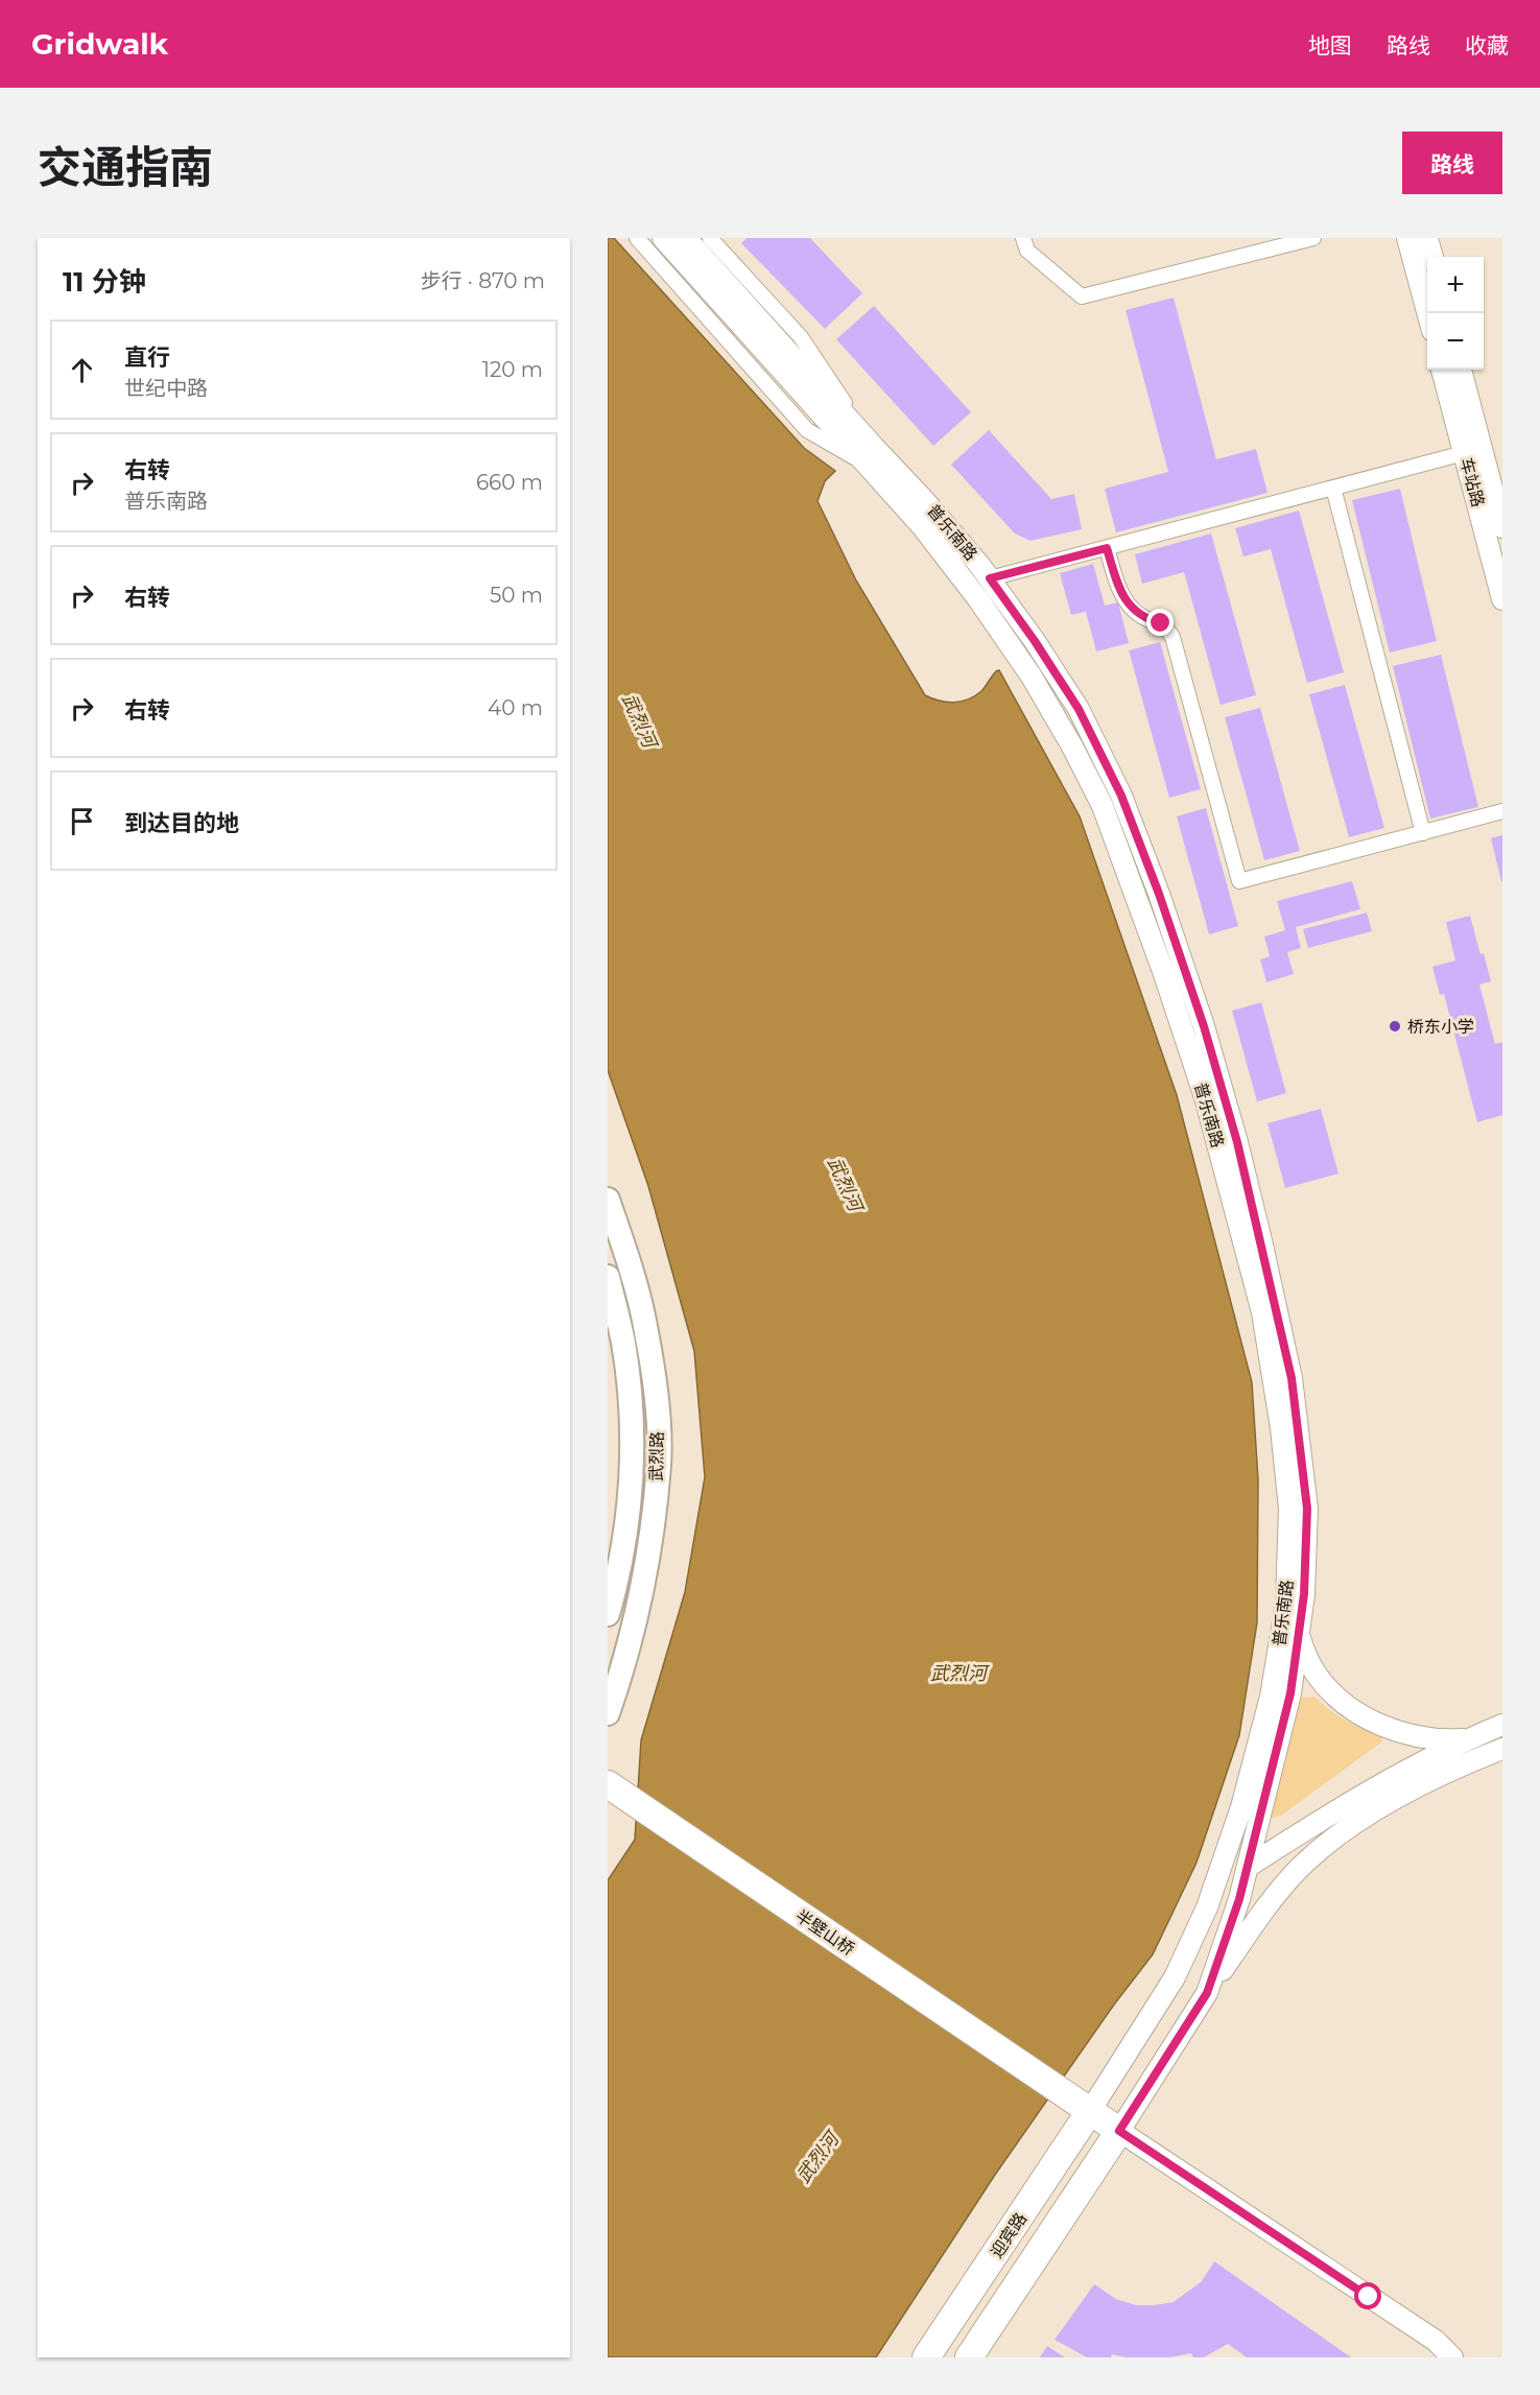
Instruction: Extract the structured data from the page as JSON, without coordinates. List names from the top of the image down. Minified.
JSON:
{"streets":{"highway":["半壁山桥","迎宾路"],"main road":["车站路","普乐南路","武烈路"]},"crossings":[["普乐南路","半壁山桥"],["普乐南路","迎宾路"],["半壁山桥","迎宾路"]],"water":["武烈河"],"places":["桥东小学"],"page":{"header":"Gridwalk","nav":["地图","路线","收藏"],"title":"交通指南","buttons":"路线","heading":["11 分钟","步行 · 870 m"],"map_buttons":["+","−"],"list":[["直行","世纪中路","120 m"],["右转","普乐南路","660 m"],["右转","50 m"],["右转","40 m"],"到达目的地"]}}
